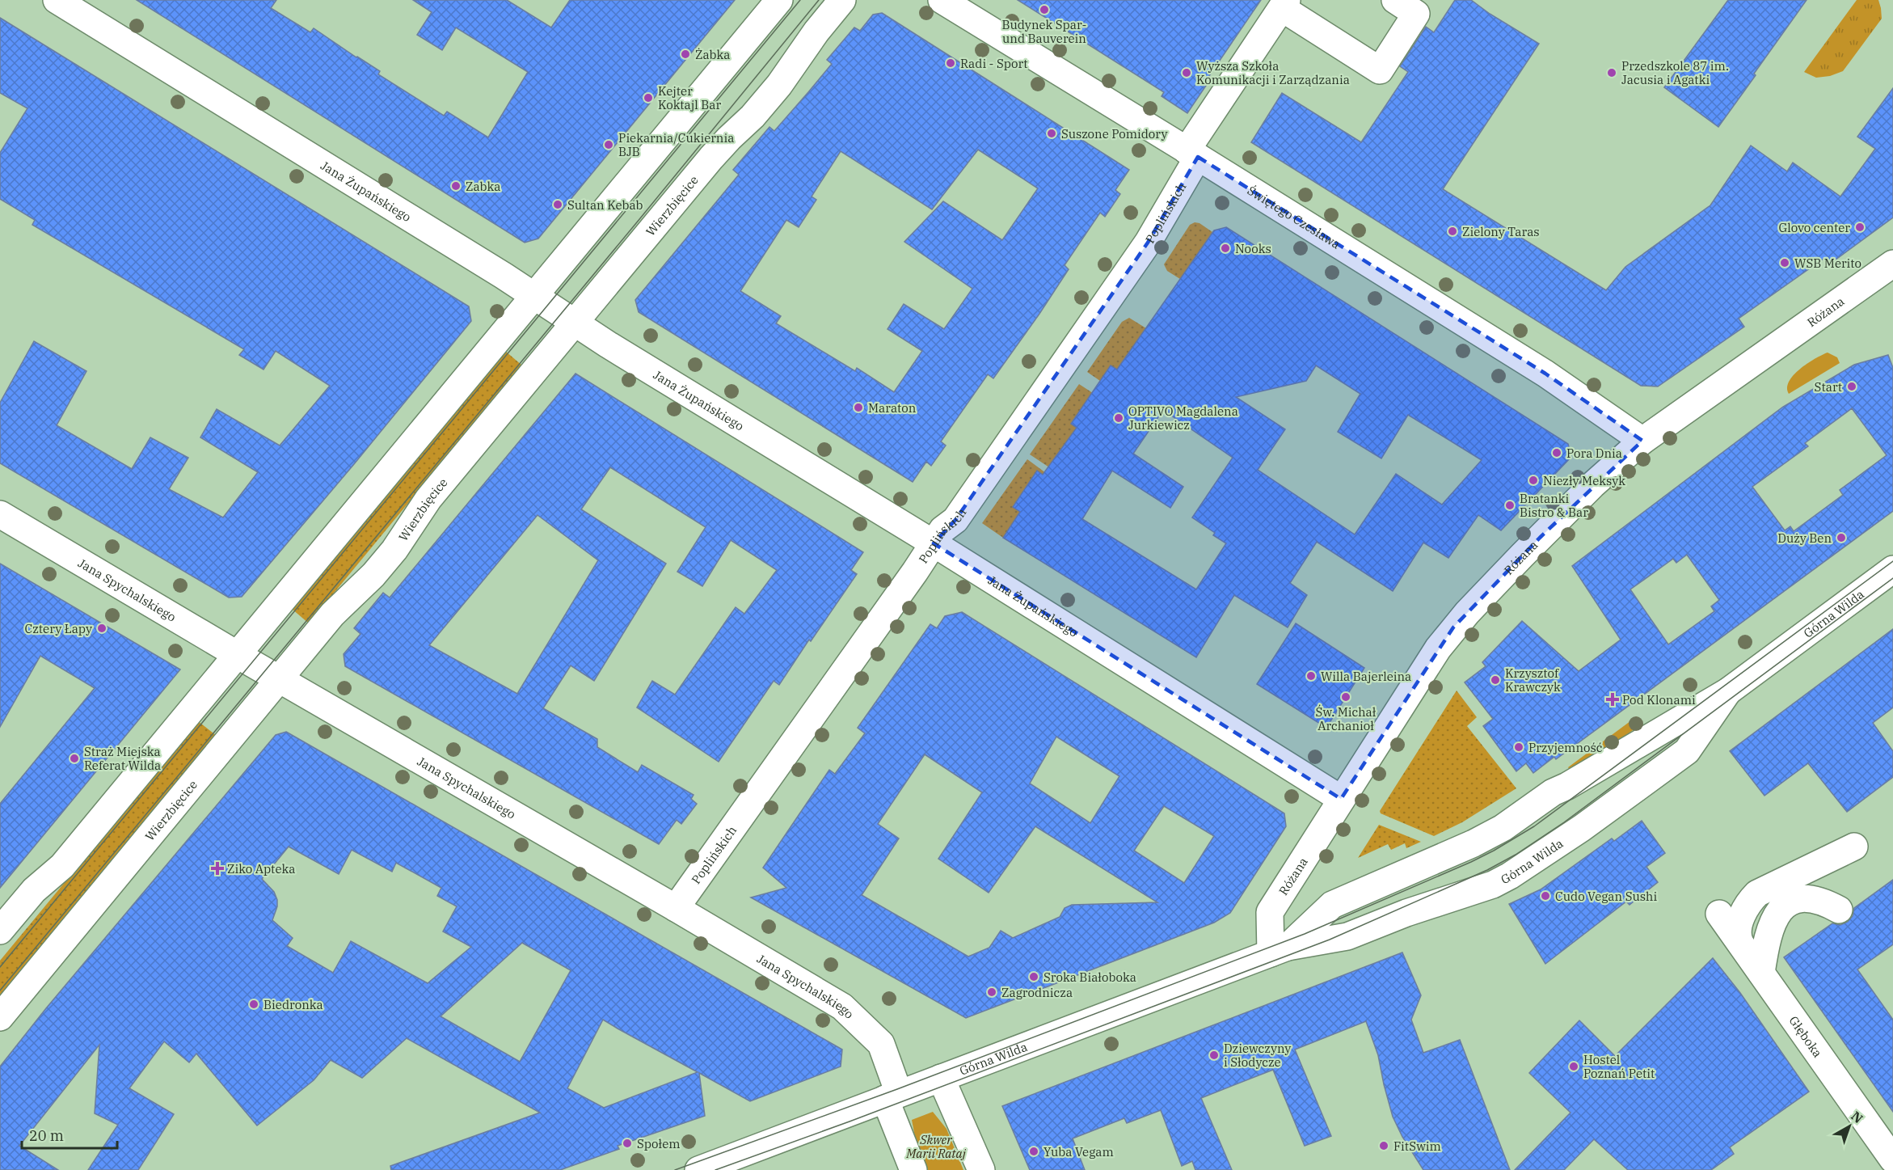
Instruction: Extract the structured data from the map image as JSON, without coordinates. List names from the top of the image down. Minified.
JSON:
{"streets":{"street":["Jana Żupańskiego","Wierzbięcice","Poplińskich","Świętego Czesława","Różana","Jana Spychalskiego","Górna Wilda","Głęboka"]},"crossings":[["Jana Żupańskiego","Wierzbięcice"],["Jana Żupańskiego","Poplińskich"],["Jana Żupańskiego","Różana"],["Wierzbięcice","Jana Spychalskiego"],["Poplińskich","Świętego Czesława"],["Poplińskich","Jana Spychalskiego"],["Świętego Czesława","Różana"],["Różana","Górna Wilda"],["Jana Spychalskiego","Górna Wilda"]],"parks":["Skwer Marii Rataj"],"places":{"other":["Budynek Spar- und Bauverein","Żabka","Radi - Sport","Wyższa Szkoła Komunikacji i Zarządzania","Przedszkole 87 im. Jacusia i Agatki","Kejter Koktajl Bar","Suszone Pomidory","Piekarnia/Cukiernia BJB","Zabka","Sultan Kebab","Glovo center","Zielony Taras","Nooks","WSB Merito","Start","Maraton","OPTIVO Magdalena Jurkiewicz","Pora Dnia","Niezły Meksyk","Bratanki Bistro & Bar","Duży Ben","Cztery Łapy","Willa Bajerleina","Krzysztof Krawczyk","Św. Michał Archanioł","Przyjemność","Straż Miejska Referat Wilda","Cudo Vegan Sushi","Sroka Białoboka","Zagrodnicza","Biedronka","Dziewczyny i Słodycze","Hostel Poznań Petit","Społem","FitSwim","Yuba Vegam"],"health":["Pod Klonami","Ziko Apteka"]},"scale_bar":"20 m","north":"top right"}
